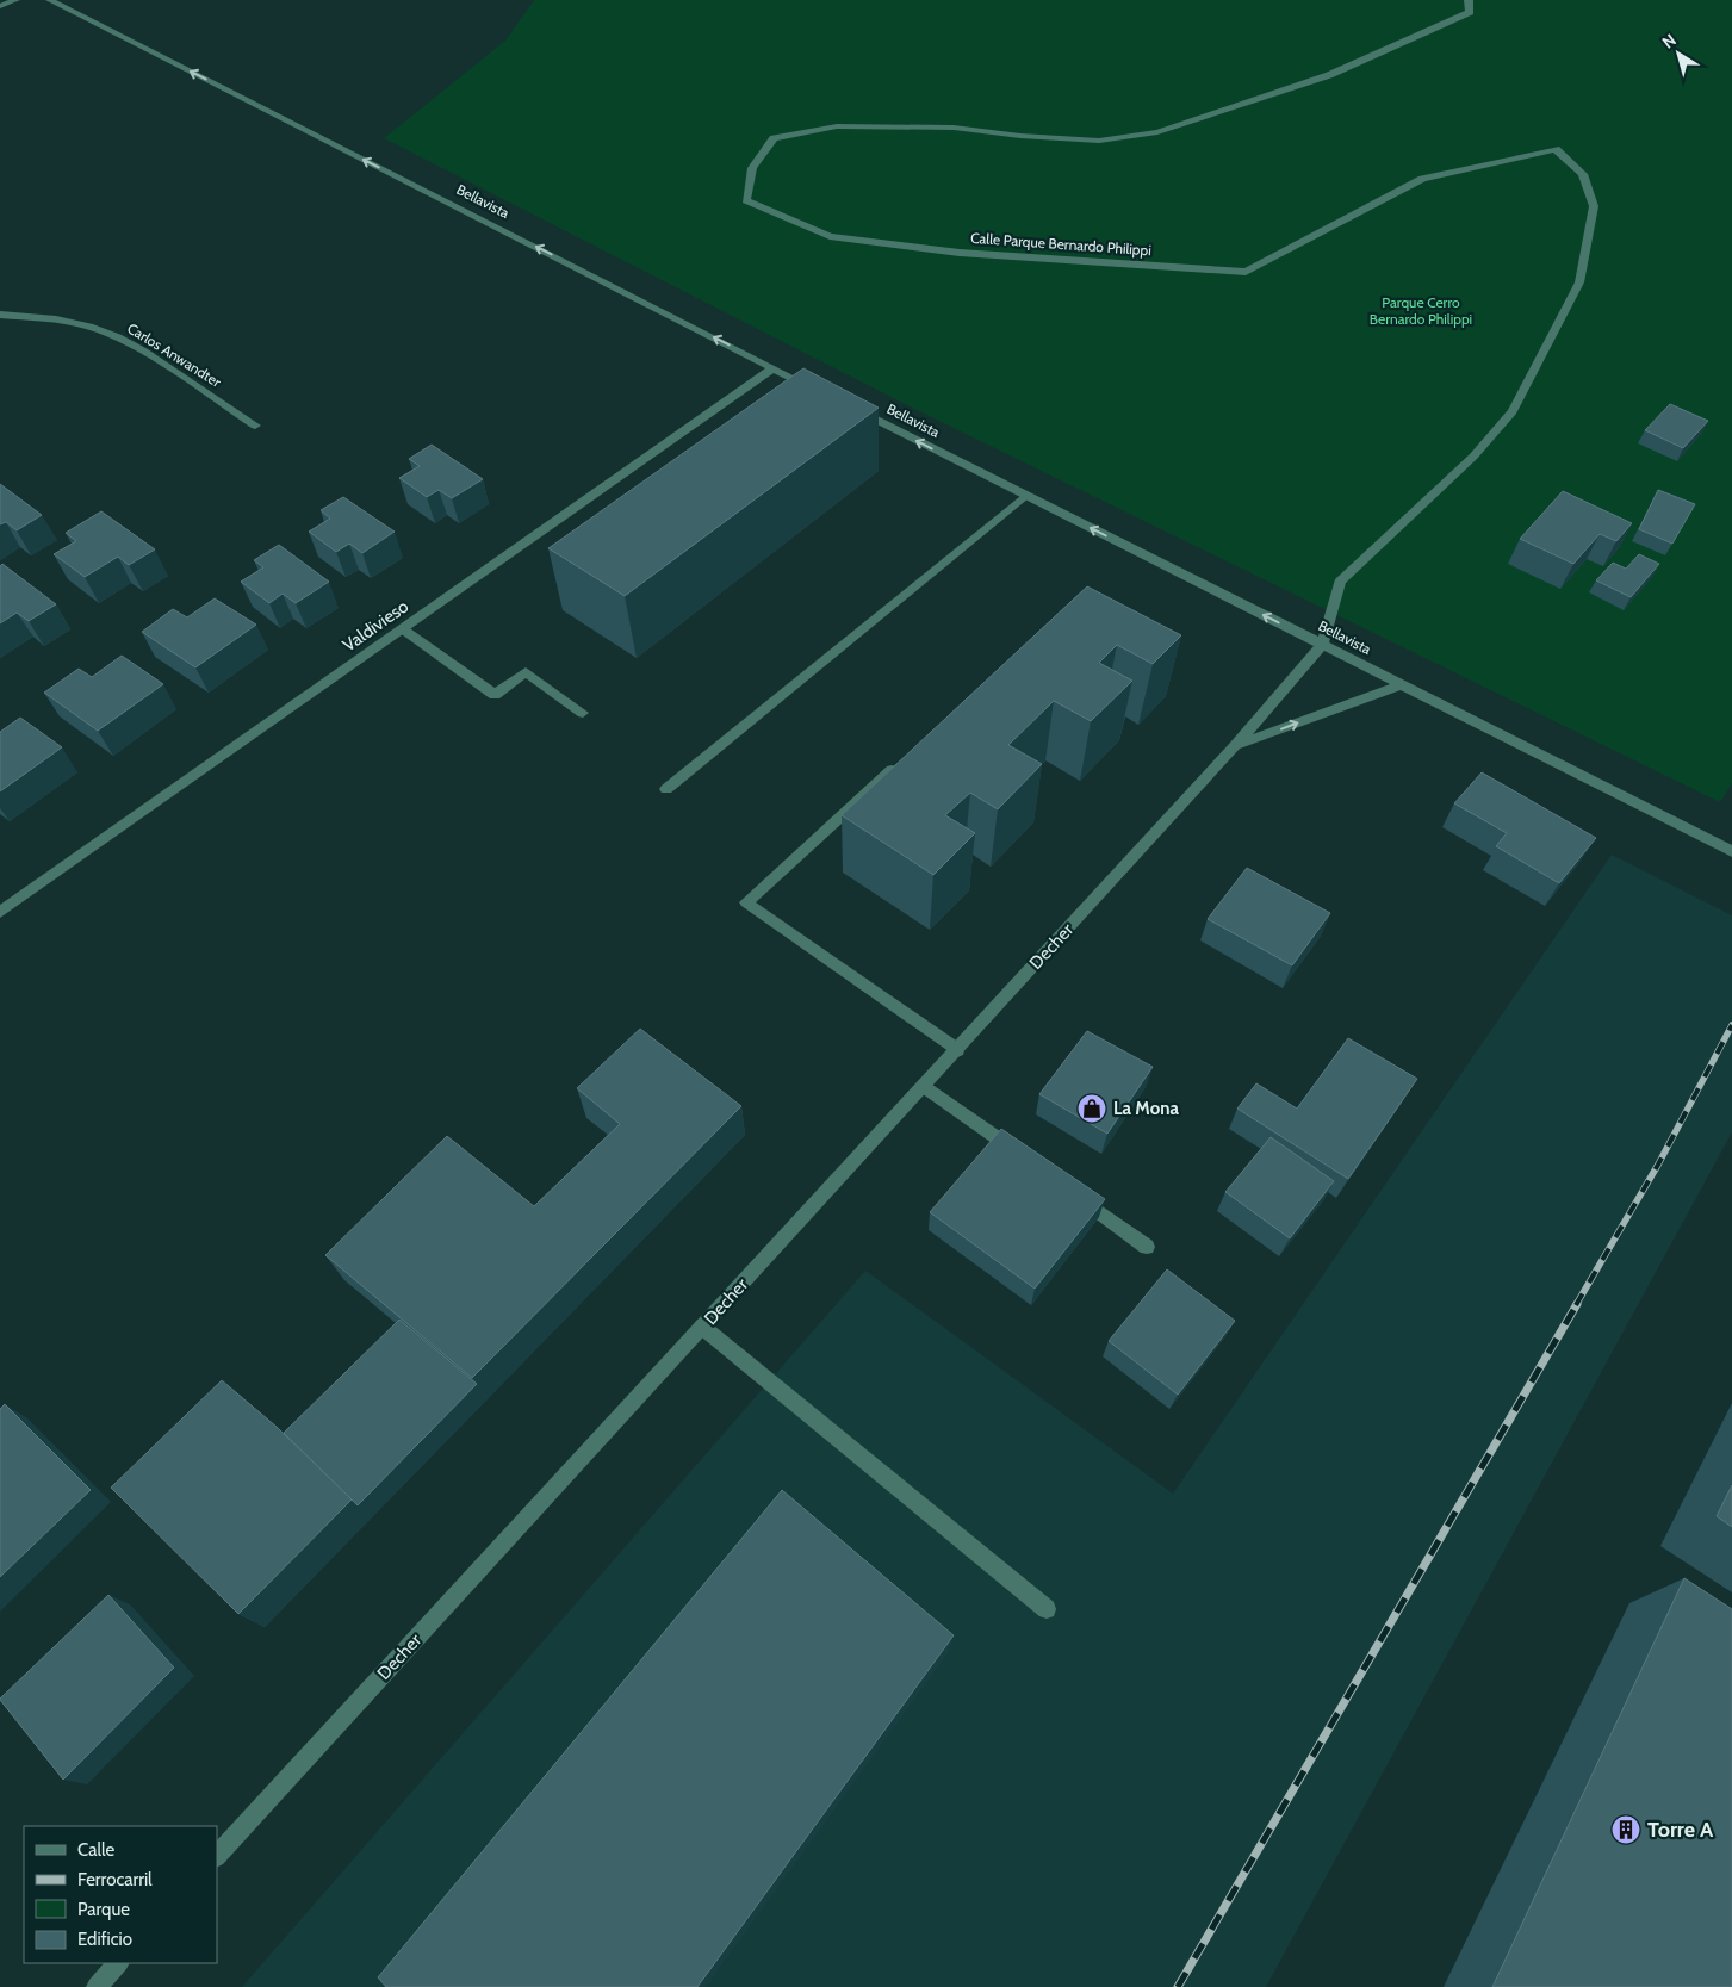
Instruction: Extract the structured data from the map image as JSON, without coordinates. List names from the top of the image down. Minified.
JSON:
{"streets":{"street":["Bellavista","Calle Parque Bernardo Philippi","Carlos Anwandter","Valdivieso","Decher"]},"crossings":[["Bellavista","Calle Parque Bernardo Philippi"],["Bellavista","Valdivieso"],["Bellavista","Decher"],["Calle Parque Bernardo Philippi","Decher"]],"one_way":["Bellavista"],"parks":["Parque Cerro Bernardo Philippi"],"places":{"shop":["La Mona"],"building":["Torre A"]},"legend":["Calle","Ferrocarril","Parque","Edificio"],"north":"top left"}
